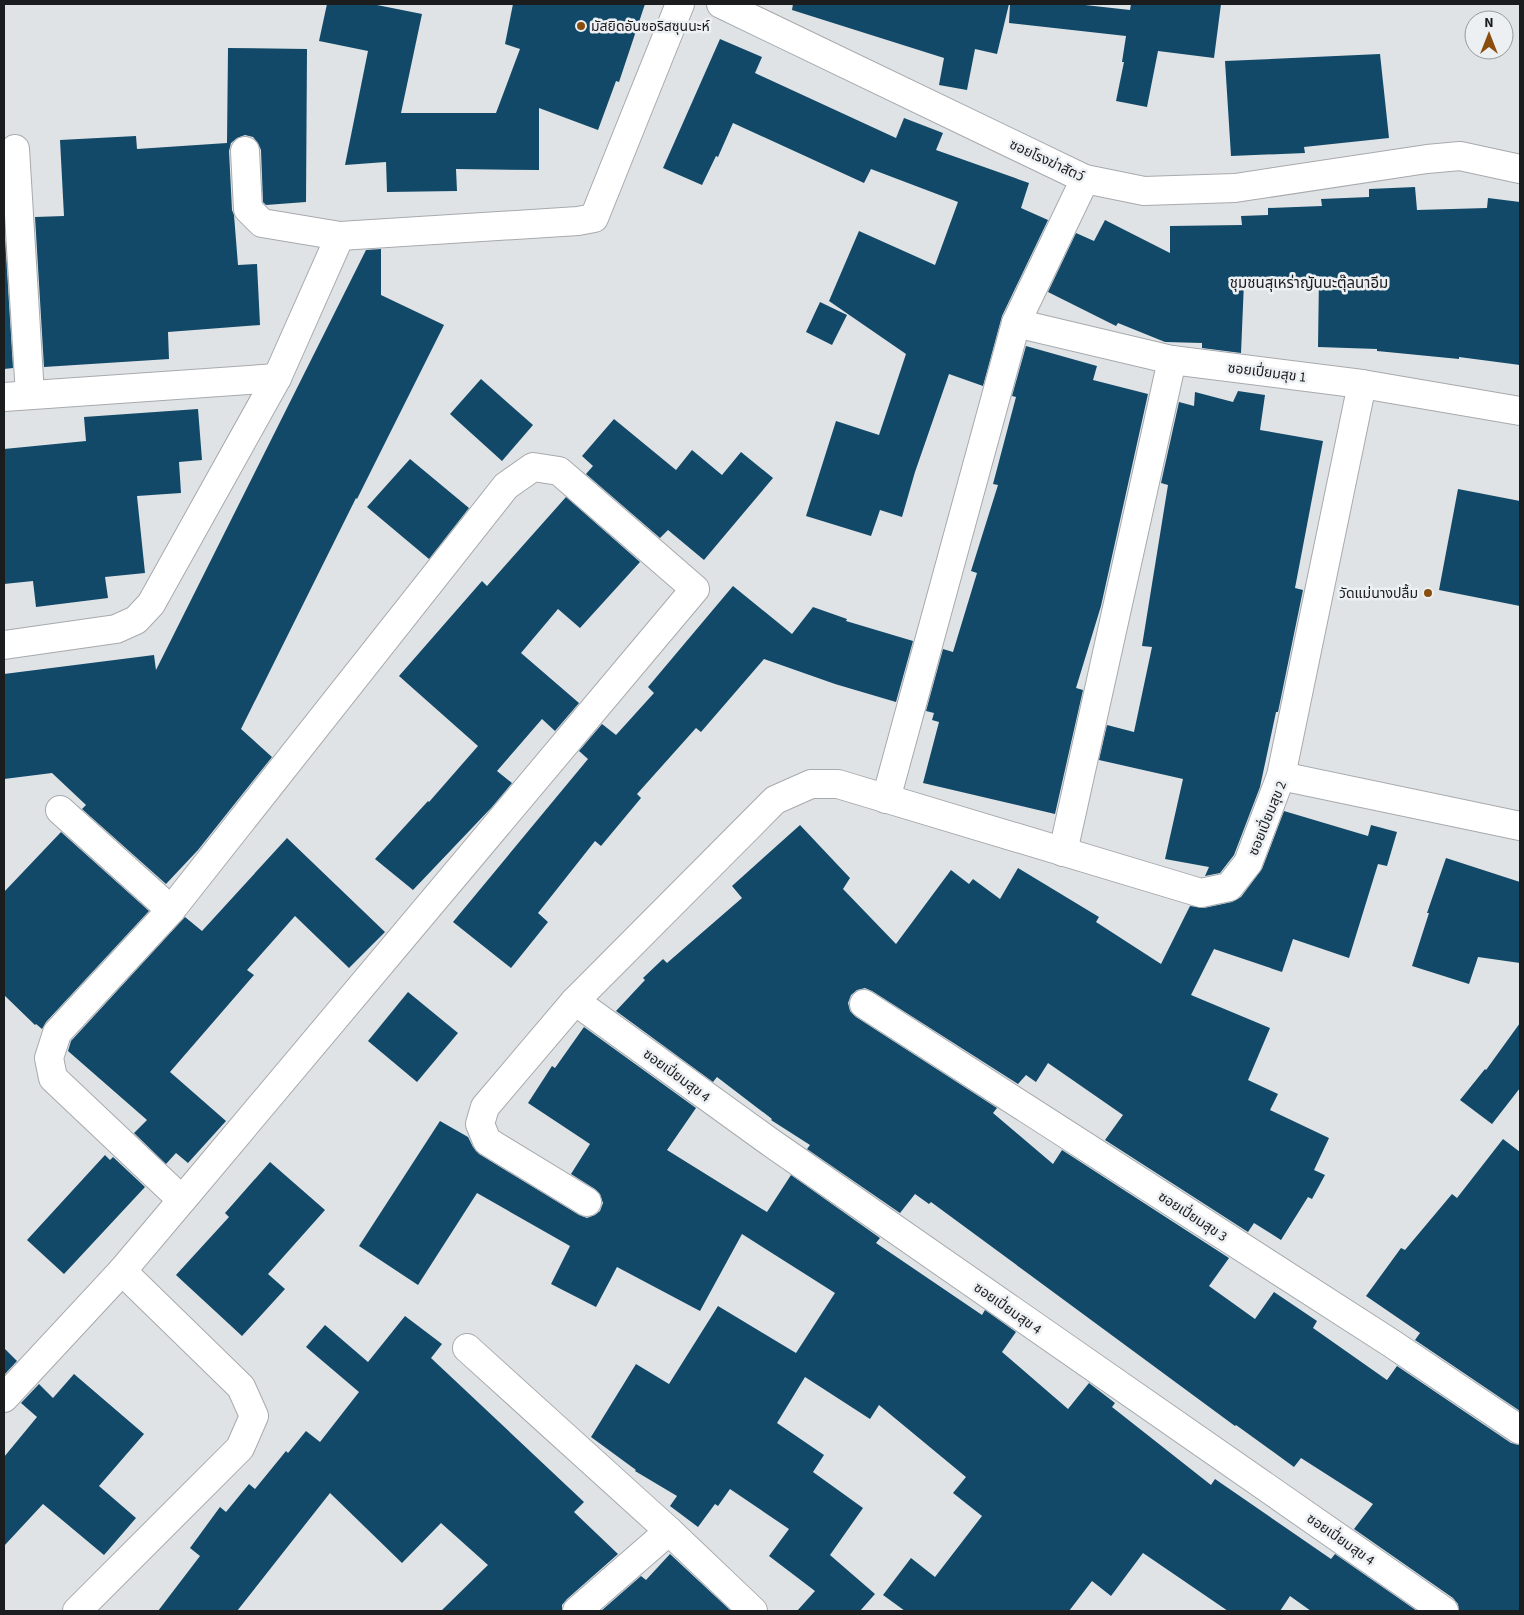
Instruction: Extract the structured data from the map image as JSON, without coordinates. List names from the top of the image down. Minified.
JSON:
{"streets":{"street":["ซอยโรงฆ่าสัตว์","ซอยเปี่ยมสุข 1","ซอยเปี่ยมสุข 2","ซอยเปี่ยมสุข 4","ซอยเปี่ยมสุข 3"]},"crossings":[["ซอยเปี่ยมสุข 2","ซอยเปี่ยมสุข 4"]],"districts":["ชุมชนสุเหร่าญันนะตุ๊ลนาอีม"],"places":["มัสยิดอันซอริสซุนนะห์","วัดแม่นางปลื้ม"],"north":"top"}
